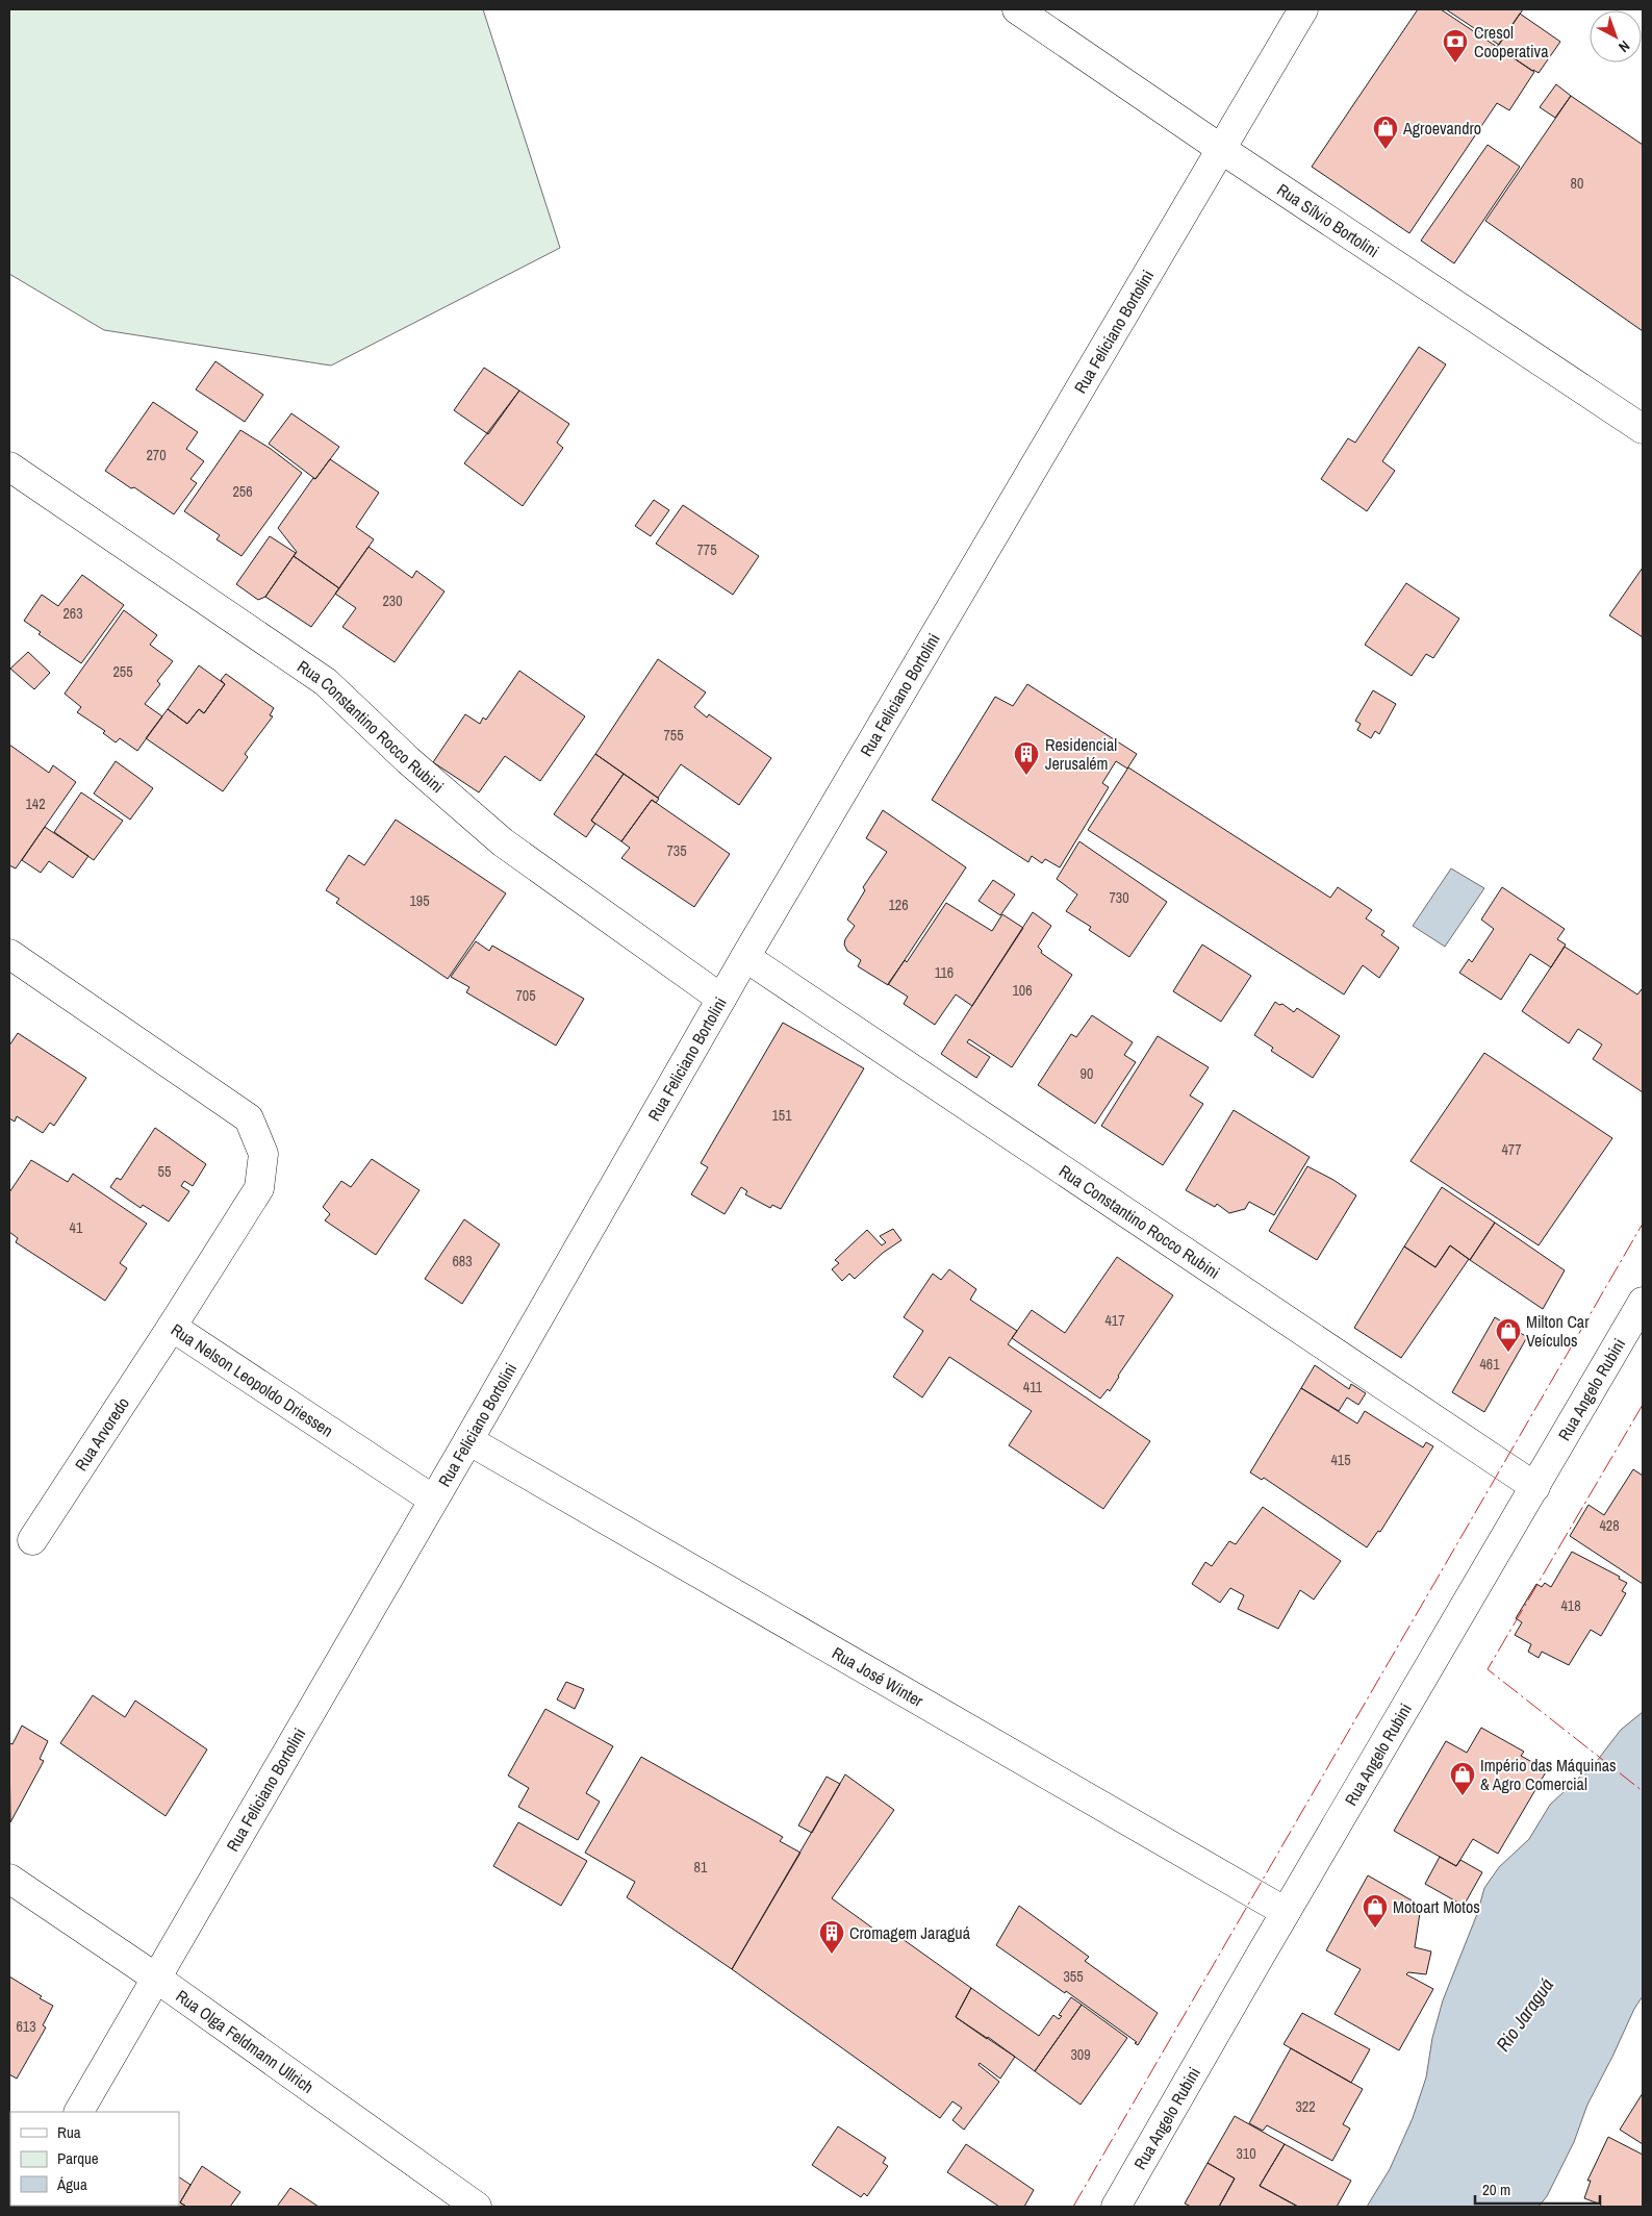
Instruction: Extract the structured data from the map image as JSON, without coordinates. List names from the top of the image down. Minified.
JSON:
{"streets":{"street":["Rua Sílvio Bortolini","Rua Feliciano Bortolini","Rua Constantino Rocco Rubini","Rua Nelson Leopoldo Driessen","Rua Angelo Rubini","Rua Arvoredo","Rua José Winter","Rua Olga Feldmann Ullrich"]},"crossings":[["Rua Sílvio Bortolini","Rua Feliciano Bortolini"],["Rua Feliciano Bortolini","Rua Constantino Rocco Rubini"],["Rua Feliciano Bortolini","Rua Nelson Leopoldo Driessen"],["Rua Feliciano Bortolini","Rua José Winter"],["Rua Feliciano Bortolini","Rua Olga Feldmann Ullrich"],["Rua Constantino Rocco Rubini","Rua Angelo Rubini"],["Rua Nelson Leopoldo Driessen","Rua Arvoredo"],["Rua Angelo Rubini","Rua José Winter"]],"water":["Rio Jaraguá"],"places":{"bank":["Cresol Cooperativa"],"shop":["Agroevandro","Milton Car Veículos","Império das Máquinas & Agro Comercial","Motoart Motos"],"building":["Residencial Jerusalém","Cromagem Jaraguá"]},"house_numbers":["80","270","256","775","230","263","255","755","142","735","730","195","126","116","106","705","90","151","477","55","41","683","417","461","411","415","428","418","81","355","613","309","322","310"],"legend":["Rua","Parque","Água"],"scale_bar":"20 m","north":"bottom right"}
